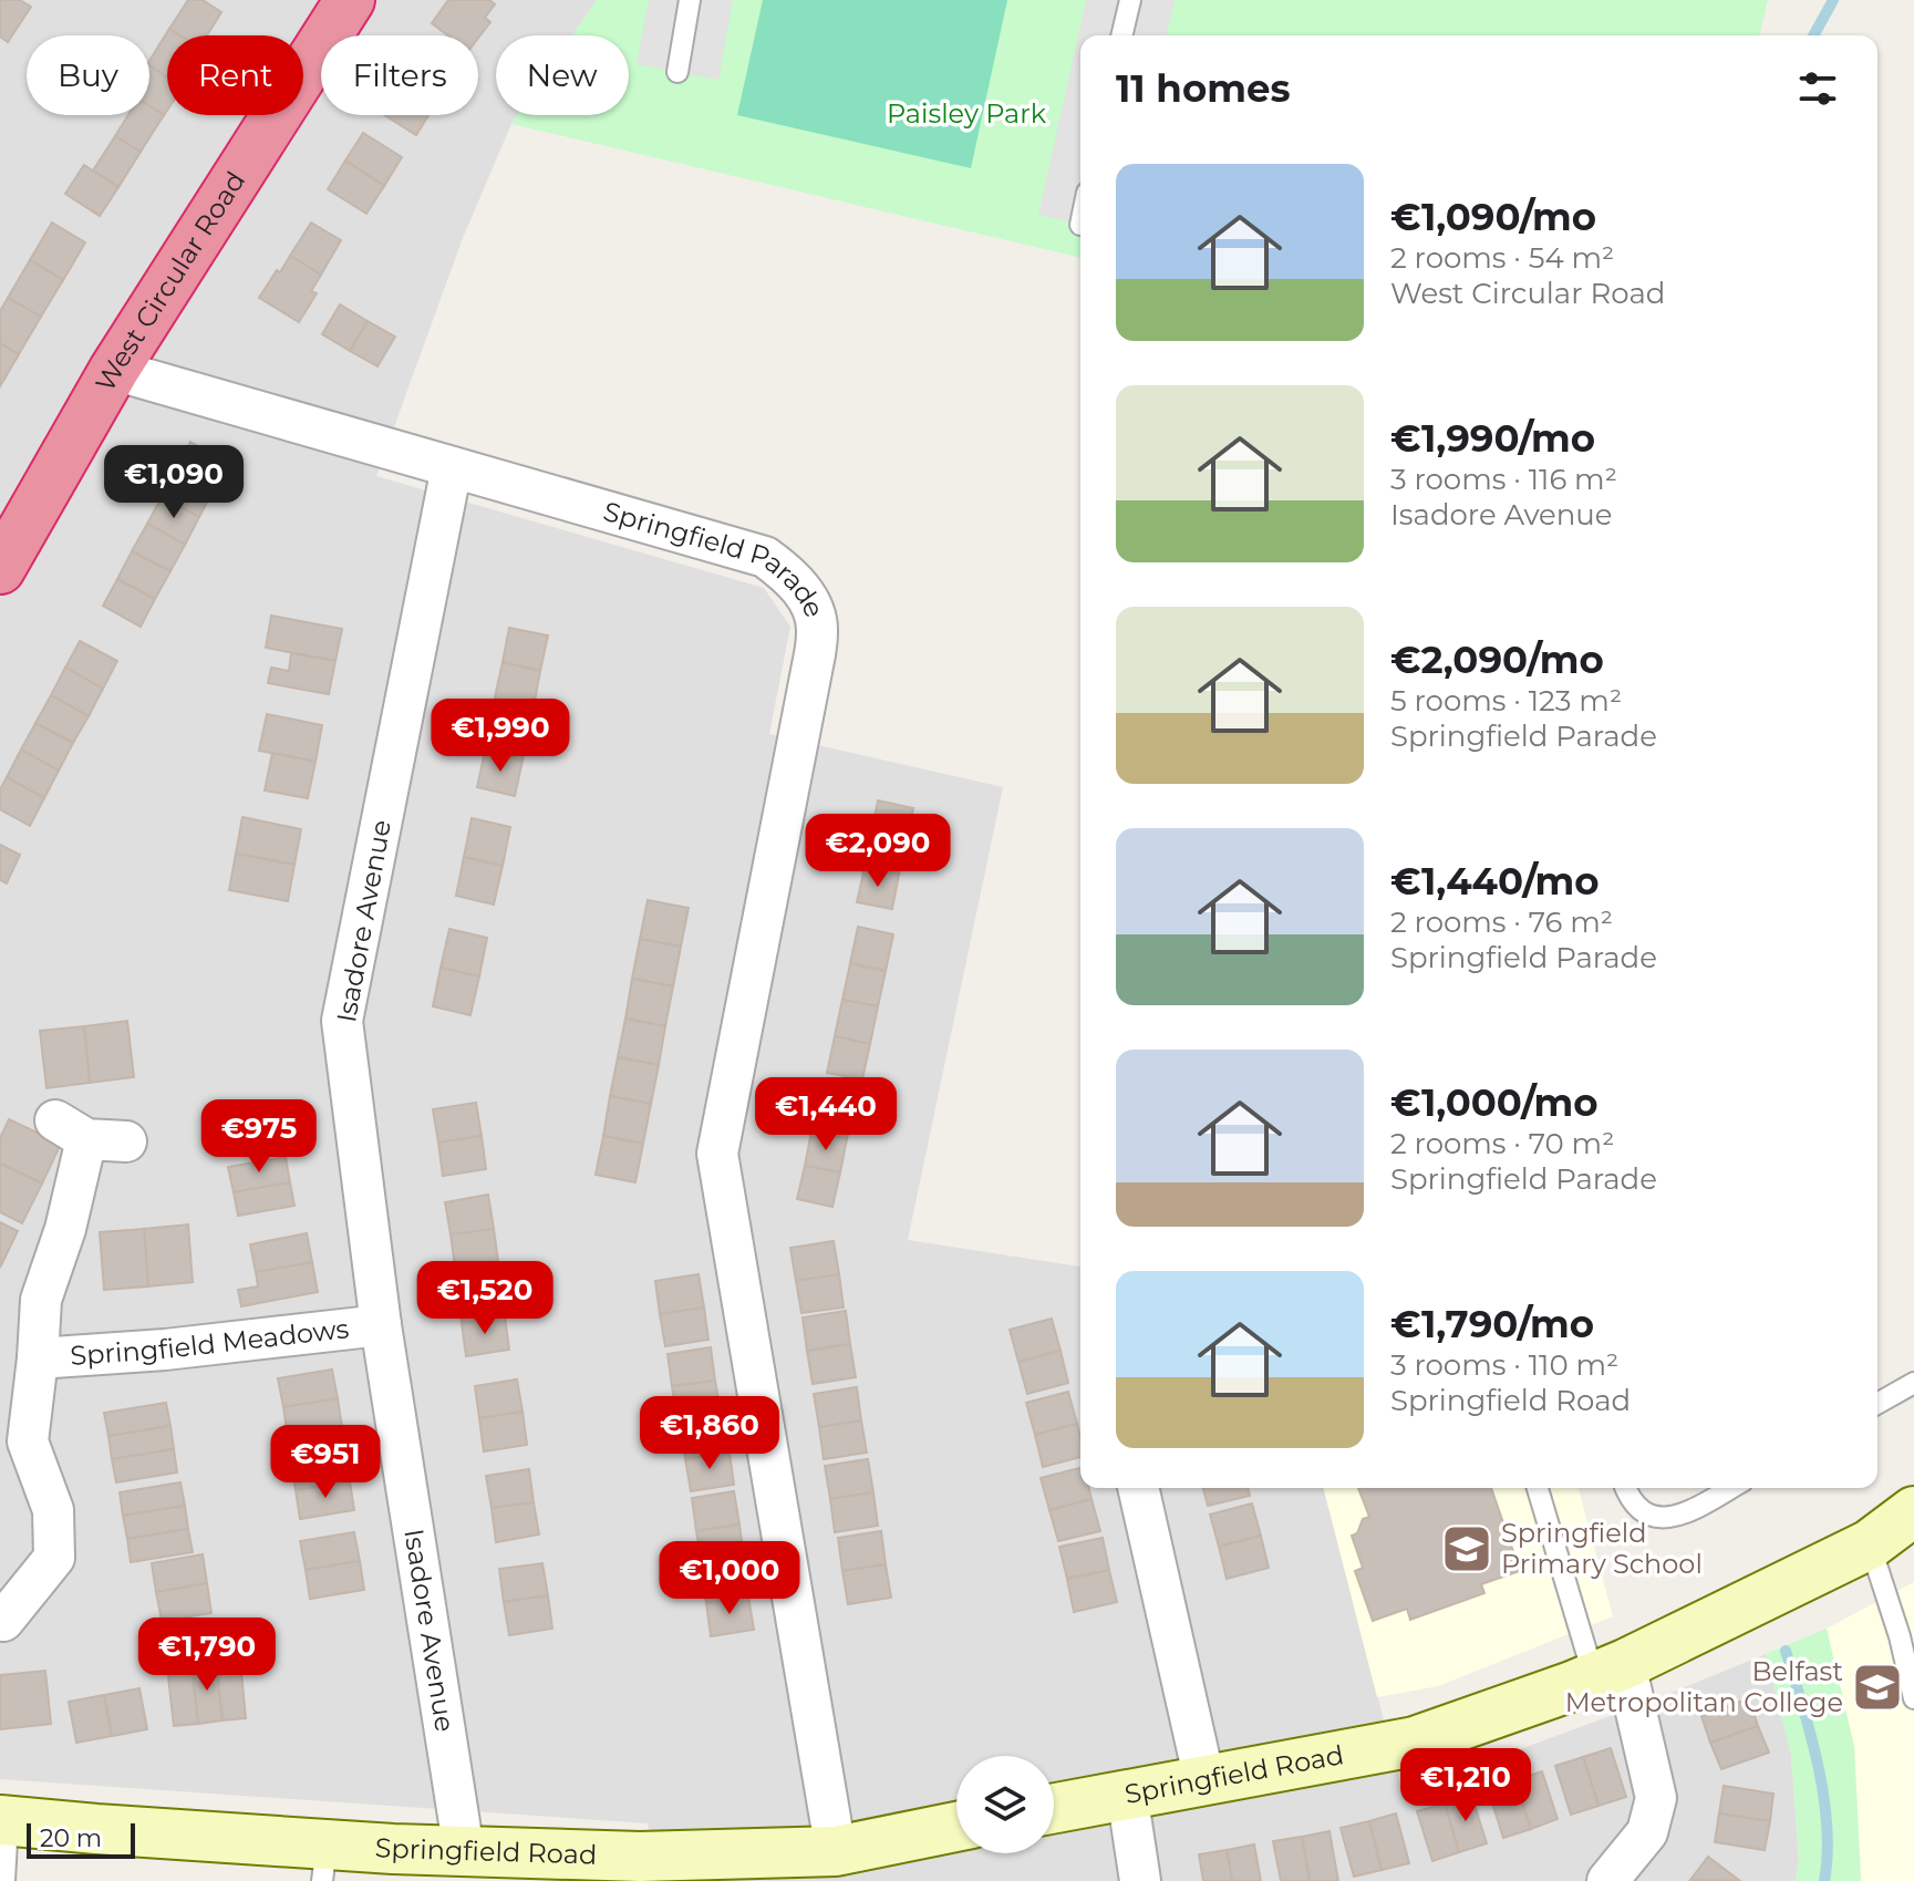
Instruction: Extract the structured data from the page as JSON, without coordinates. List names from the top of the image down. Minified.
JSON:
{"streets":{"highway":["West Circular Road"],"main road":["Springfield Road"],"street":["Springfield Parade","Isadore Avenue","Springfield Meadows"]},"crossings":[["West Circular Road","Springfield Parade"],["Springfield Parade","Isadore Avenue"],["Springfield Parade","Springfield Road"],["Isadore Avenue","Springfield Meadows"],["Isadore Avenue","Springfield Road"]],"parks":["Paisley Park"],"places":{"school or university":["Springfield Primary School","Belfast Metropolitan College"]},"scale_bar":"20 m","page":{"chip":["Buy","Rent","Filters","New"],"heading":"11 homes","list":[{"name":"€1,090/mo","note":"2 rooms · 54 m² · West Circular Road"},{"name":"€1,990/mo","note":"3 rooms · 116 m² · Isadore Avenue"},{"name":"€2,090/mo","note":"5 rooms · 123 m² · Springfield Parade"},{"name":"€1,440/mo","note":"2 rooms · 76 m² · Springfield Parade"},{"name":"€1,000/mo","note":"2 rooms · 70 m² · Springfield Parade"},{"name":"€1,790/mo","note":"3 rooms · 110 m² · Springfield Road"}],"price":["€1,090","€1,990","€2,090","€1,440","€975","€1,520","€1,860","€951","€1,000","€1,790","€1,210"],"scale":"20 m"}}
